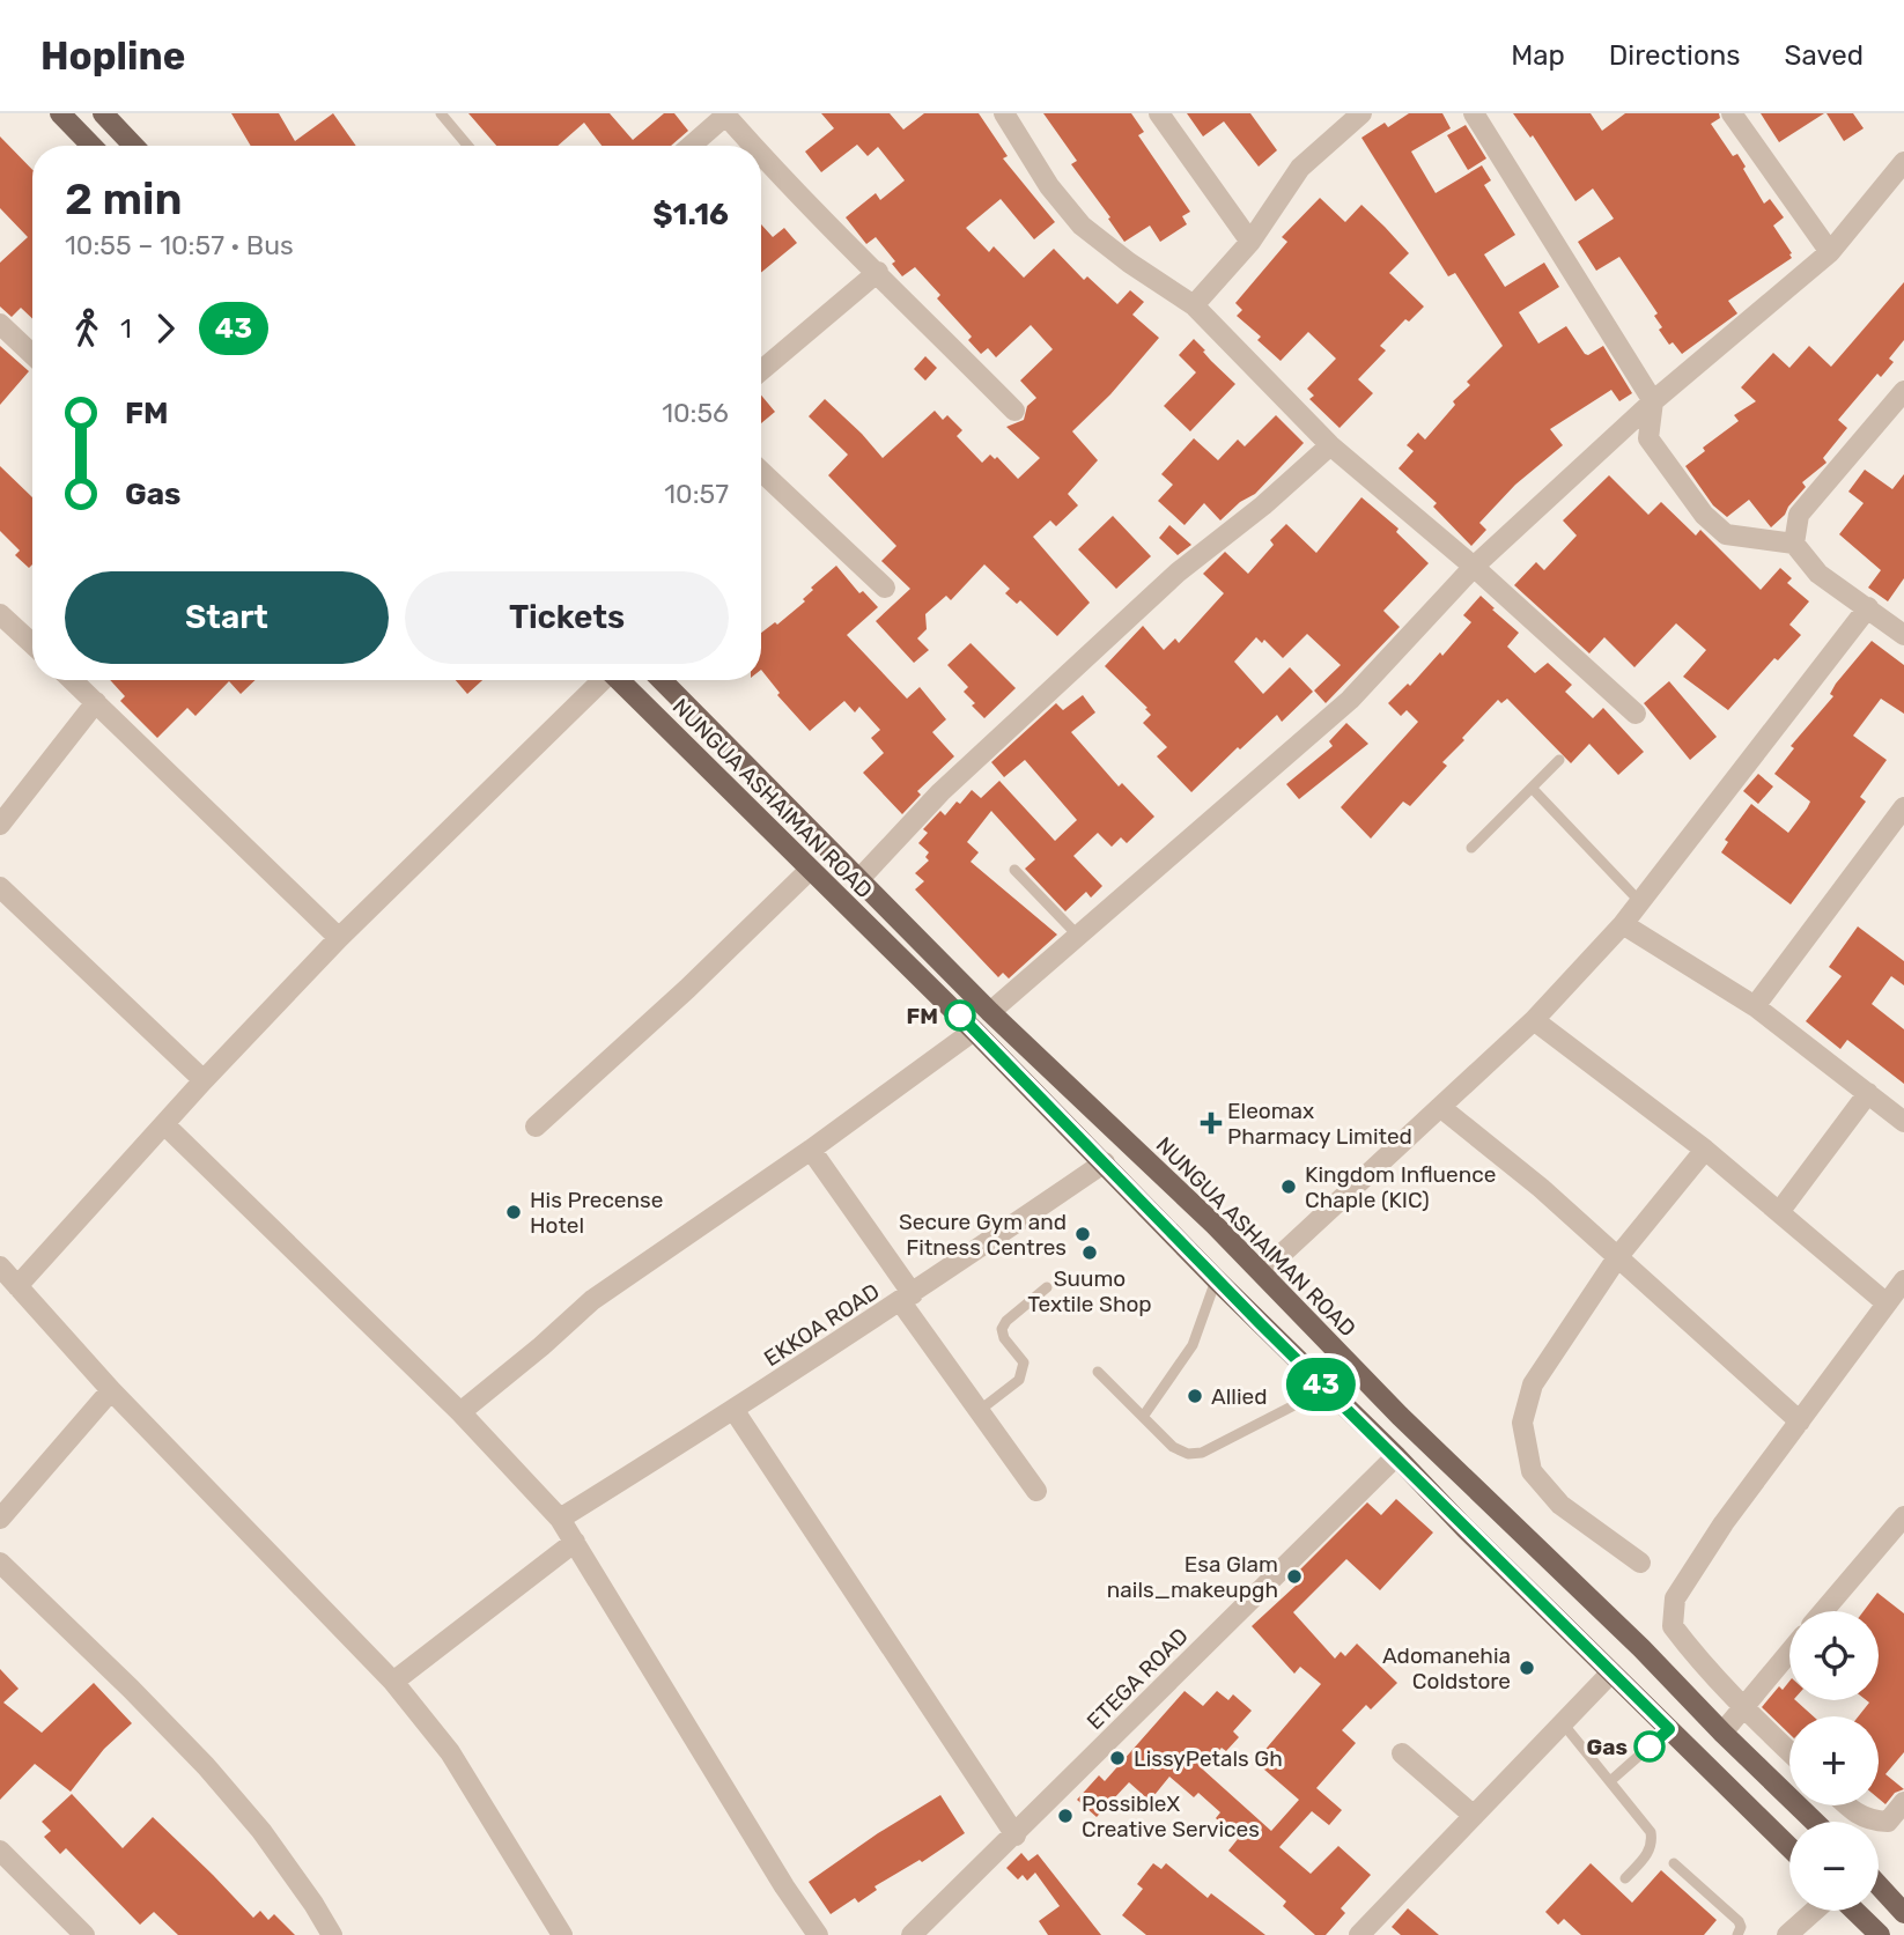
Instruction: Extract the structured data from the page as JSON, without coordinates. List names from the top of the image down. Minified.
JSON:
{"streets":{"main road":["NUNGUA ASHAIMAN ROAD"],"street":["EKKOA ROAD","ETEGA ROAD"]},"crossings":[["NUNGUA ASHAIMAN ROAD","EKKOA ROAD"],["NUNGUA ASHAIMAN ROAD","ETEGA ROAD"]],"places":{"other":["FM","Kingdom Influence Chaple (KIC)","His Precense Hotel","Secure Gym and Fitness Centres","Suumo Textile Shop","Allied","Esa Glam nails_makeupgh","Adomanehia Coldstore","Gas","LissyPetals Gh","PossibleX Creative Services"],"health":["Eleomax Pharmacy Limited"]},"lines":["bus line 43"],"page":{"header":"Hopline","nav":["Map","Directions","Saved"],"on_map":"43","heading":["2 min","10:55 – 10:57 · Bus","$1.16"],"legs":["1","43"],"list":[{"name":"FM","value":"10:56"},{"name":"Gas","value":"10:57"}],"buttons":["Start","Tickets"],"map_buttons":["+","−"]}}
